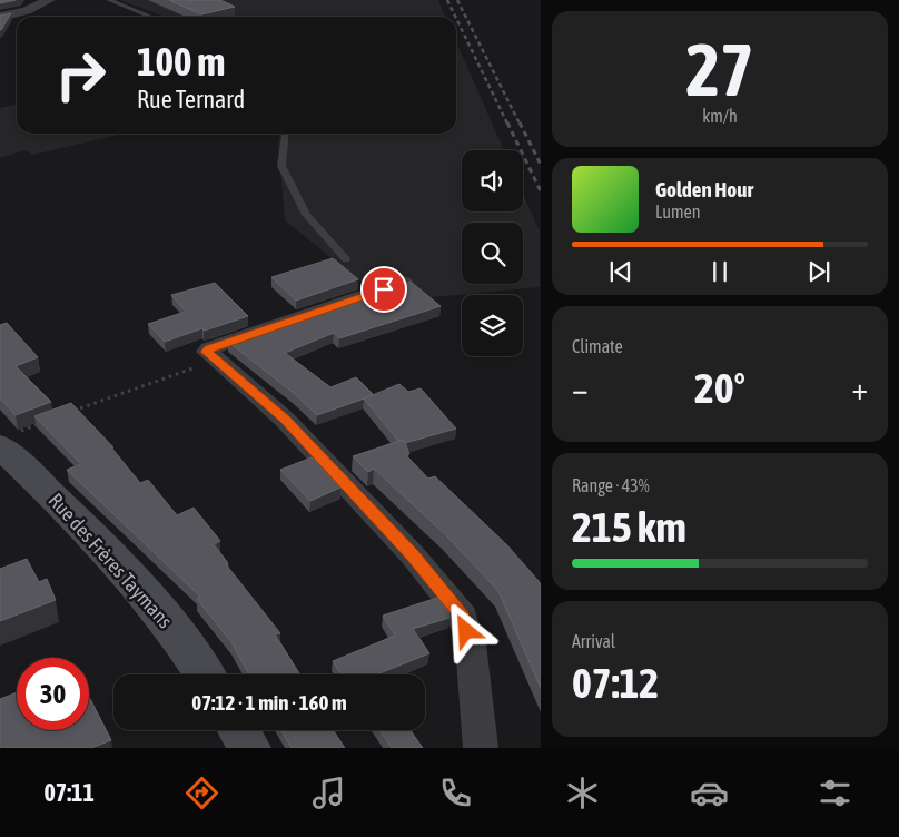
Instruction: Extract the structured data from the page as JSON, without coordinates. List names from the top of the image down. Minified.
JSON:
{"streets":{"street":["Rue des Frères Taymans"]},"page":{"tile":[["27","km/h"],"Climate",["Range · 43%","215 km"],["Arrival","07:12"]],"turn":["100 m","Rue Ternard"],"song":["Golden Hour","Lumen"],"heat":["−","20°","+"],"limit":"30","trip":"07:12 · 1 min · 160 m","tabs":"07:11"}}
